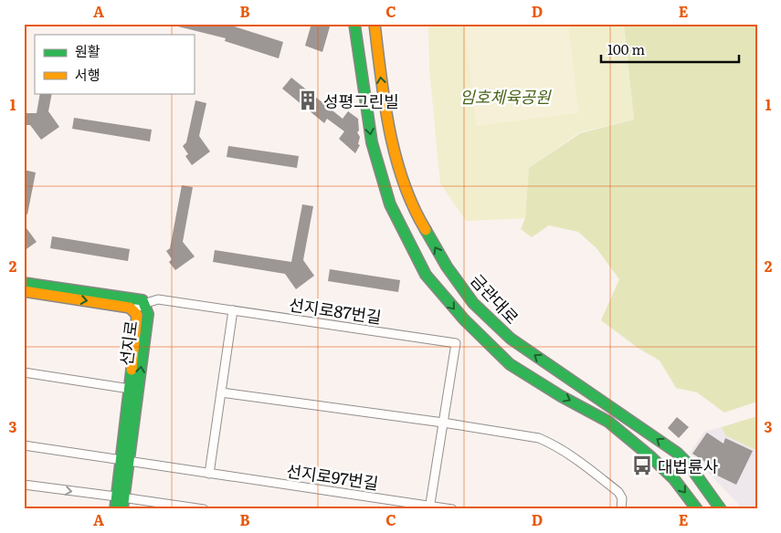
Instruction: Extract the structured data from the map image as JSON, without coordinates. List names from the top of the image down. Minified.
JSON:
{"streets":{"main road":["금관대로","선지로"],"street":["선지로87번길","선지로97번길"]},"crossings":[["선지로87번길","선지로"],["선지로87번길","선지로97번길"],["선지로","선지로97번길"]],"parks":["임호체육공원"],"places":{"building":["성평그린빌"],"bus stop":["대법륜사"]},"legend":["원활","서행"],"scale_bar":"100 m","grid":{"columns":["A","B","C","D","E"],"rows":["1","2","3"]}}
